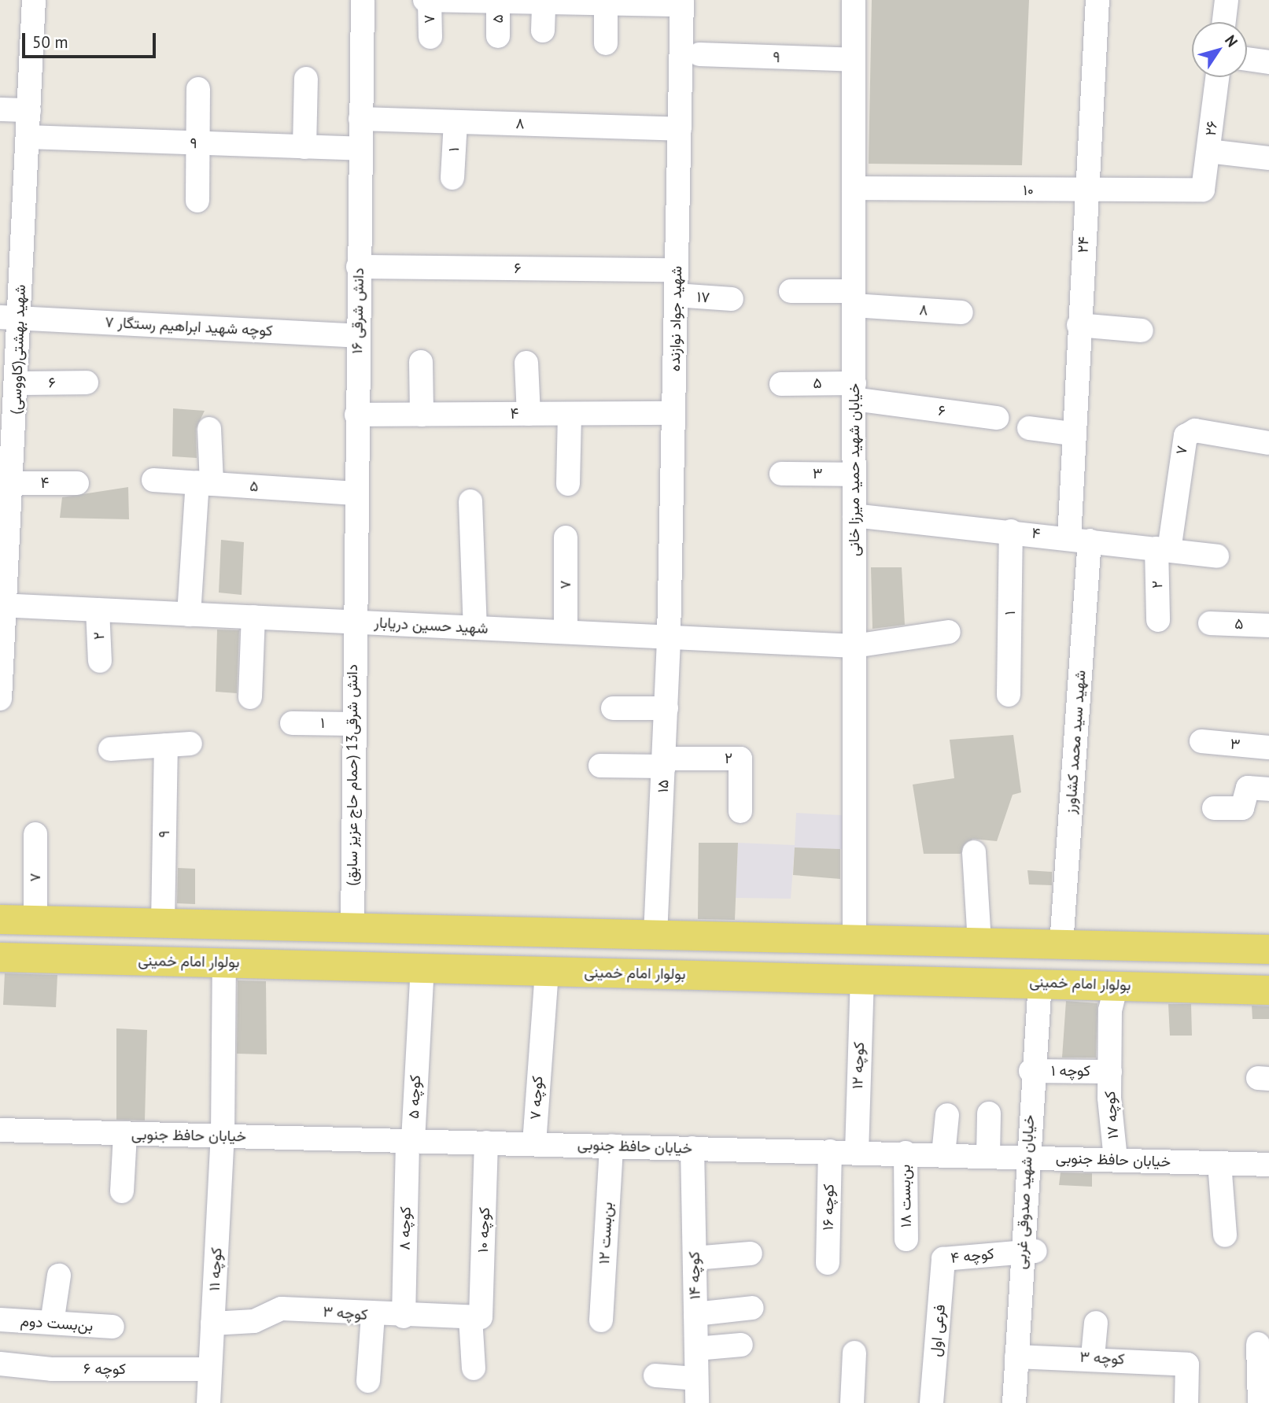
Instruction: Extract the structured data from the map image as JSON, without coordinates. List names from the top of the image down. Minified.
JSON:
{"streets":{"main road":["بولوار امام خمینی"],"street":["۷","۵","۹","۸","۲۶","۱","۱۰","۲۴","۶","۱۷","دانش شرقی ۱۶","شهید جواد نوازنده","کوچه شهید ابراهیم رستگار ۷","شهید بهشتی(کاووسی)","۴","خیابان شهید حمید میرزا خانی","۳","۲","شهید حسین دریابار","شهید سید محمد کشاورز","دانش شرقی13 (حمام حاج عزیز سابق)","۱۵","کوچه ۱۲","کوچه ۱","کوچه ۵","کوچه ۷","کوچه ۱۷","خیابان حافظ جنوبی","خیابان شهید صدوقی غربی","بن‌بست ۱۸","کوچه ۱۶","کوچه ۸","کوچه ۱۰","بن‌بست ۱۲","کوچه ۴","کوچه ۱۱","کوچه ۱۴","کوچه ۳","بن‌بست دوم","فرعی اول","کوچه ۶"]},"crossings":[["۷","۴"],["۷","۲"],["۷","شهید حسین دریابار"],["۵","۶"],["۵","دانش شرقی ۱۶"],["۵","خیابان شهید حمید میرزا خانی"],["۹","دانش شرقی ۱۶"],["۹","شهید بهشتی(کاووسی)"],["۹","خیابان شهید حمید میرزا خانی"],["۸","۱"],["۸","دانش شرقی ۱۶"],["۸","شهید جواد نوازنده"],["۸","خیابان شهید حمید میرزا خانی"],["۲۶","۱۰"],["۱","۴"],["۱","دانش شرقی13 (حمام حاج عزیز سابق)"],["۱۰","۲۴"],["۱۰","خیابان شهید حمید میرزا خانی"],["۲۴","شهید سید محمد کشاورز"],["۶","دانش شرقی ۱۶"],["۶","شهید جواد نوازنده"],["۶","شهید بهشتی(کاووسی)"],["۶","خیابان شهید حمید میرزا خانی"],["۱۷","شهید جواد نوازنده"],["دانش شرقی ۱۶","کوچه شهید ابراهیم رستگار ۷"],["دانش شرقی ۱۶","۴"],["دانش شرقی ۱۶","شهید حسین دریابار"],["دانش شرقی ۱۶","دانش شرقی13 (حمام حاج عزیز سابق)"],["شهید جواد نوازنده","۴"],["شهید جواد نوازنده","شهید حسین دریابار"],["شهید جواد نوازنده","۱۵"],["کوچه شهید ابراهیم رستگار ۷","شهید بهشتی(کاووسی)"],["شهید بهشتی(کاووسی)","۴"],["شهید بهشتی(کاووسی)","شهید حسین دریابار"],["۴","خیابان شهید حمید میرزا خانی"],["۴","۲"],["۴","شهید سید محمد کشاورز"],["خیابان شهید حمید میرزا خانی","۳"],["خیابان شهید حمید میرزا خانی","شهید حسین دریابار"],["۲","شهید حسین دریابار"],["۲","۱۵"],["شهید حسین دریابار","دانش شرقی13 (حمام حاج عزیز سابق)"],["شهید حسین دریابار","۱۵"],["بولوار امام خمینی","کوچه ۱۲"],["بولوار امام خمینی","کوچه ۵"],["بولوار امام خمینی","کوچه ۷"],["بولوار امام خمینی","خیابان شهید صدوقی غربی"],["کوچه ۱۲","خیابان حافظ جنوبی"],["کوچه ۱","کوچه ۱۷"],["کوچه ۱","خیابان شهید صدوقی غربی"],["کوچه ۵","خیابان حافظ جنوبی"],["کوچه ۵","کوچه ۸"],["کوچه ۷","خیابان حافظ جنوبی"],["کوچه ۱۷","خیابان حافظ جنوبی"],["خیابان حافظ جنوبی","خیابان شهید صدوقی غربی"],["خیابان حافظ جنوبی","بن‌بست ۱۸"],["خیابان حافظ جنوبی","کوچه ۱۶"],["خیابان حافظ جنوبی","کوچه ۸"],["خیابان حافظ جنوبی","کوچه ۱۰"],["خیابان حافظ جنوبی","بن‌بست ۱۲"],["خیابان حافظ جنوبی","کوچه ۱۱"],["خیابان حافظ جنوبی","کوچه ۱۴"],["خیابان شهید صدوقی غربی","کوچه ۴"],["خیابان شهید صدوقی غربی","کوچه ۳"],["کوچه ۸","کوچه ۳"],["کوچه ۱۰","کوچه ۳"],["کوچه ۴","فرعی اول"],["کوچه ۱۱","کوچه ۳"],["کوچه ۱۱","کوچه ۶"]],"scale_bar":"50 m","north":"top right"}
